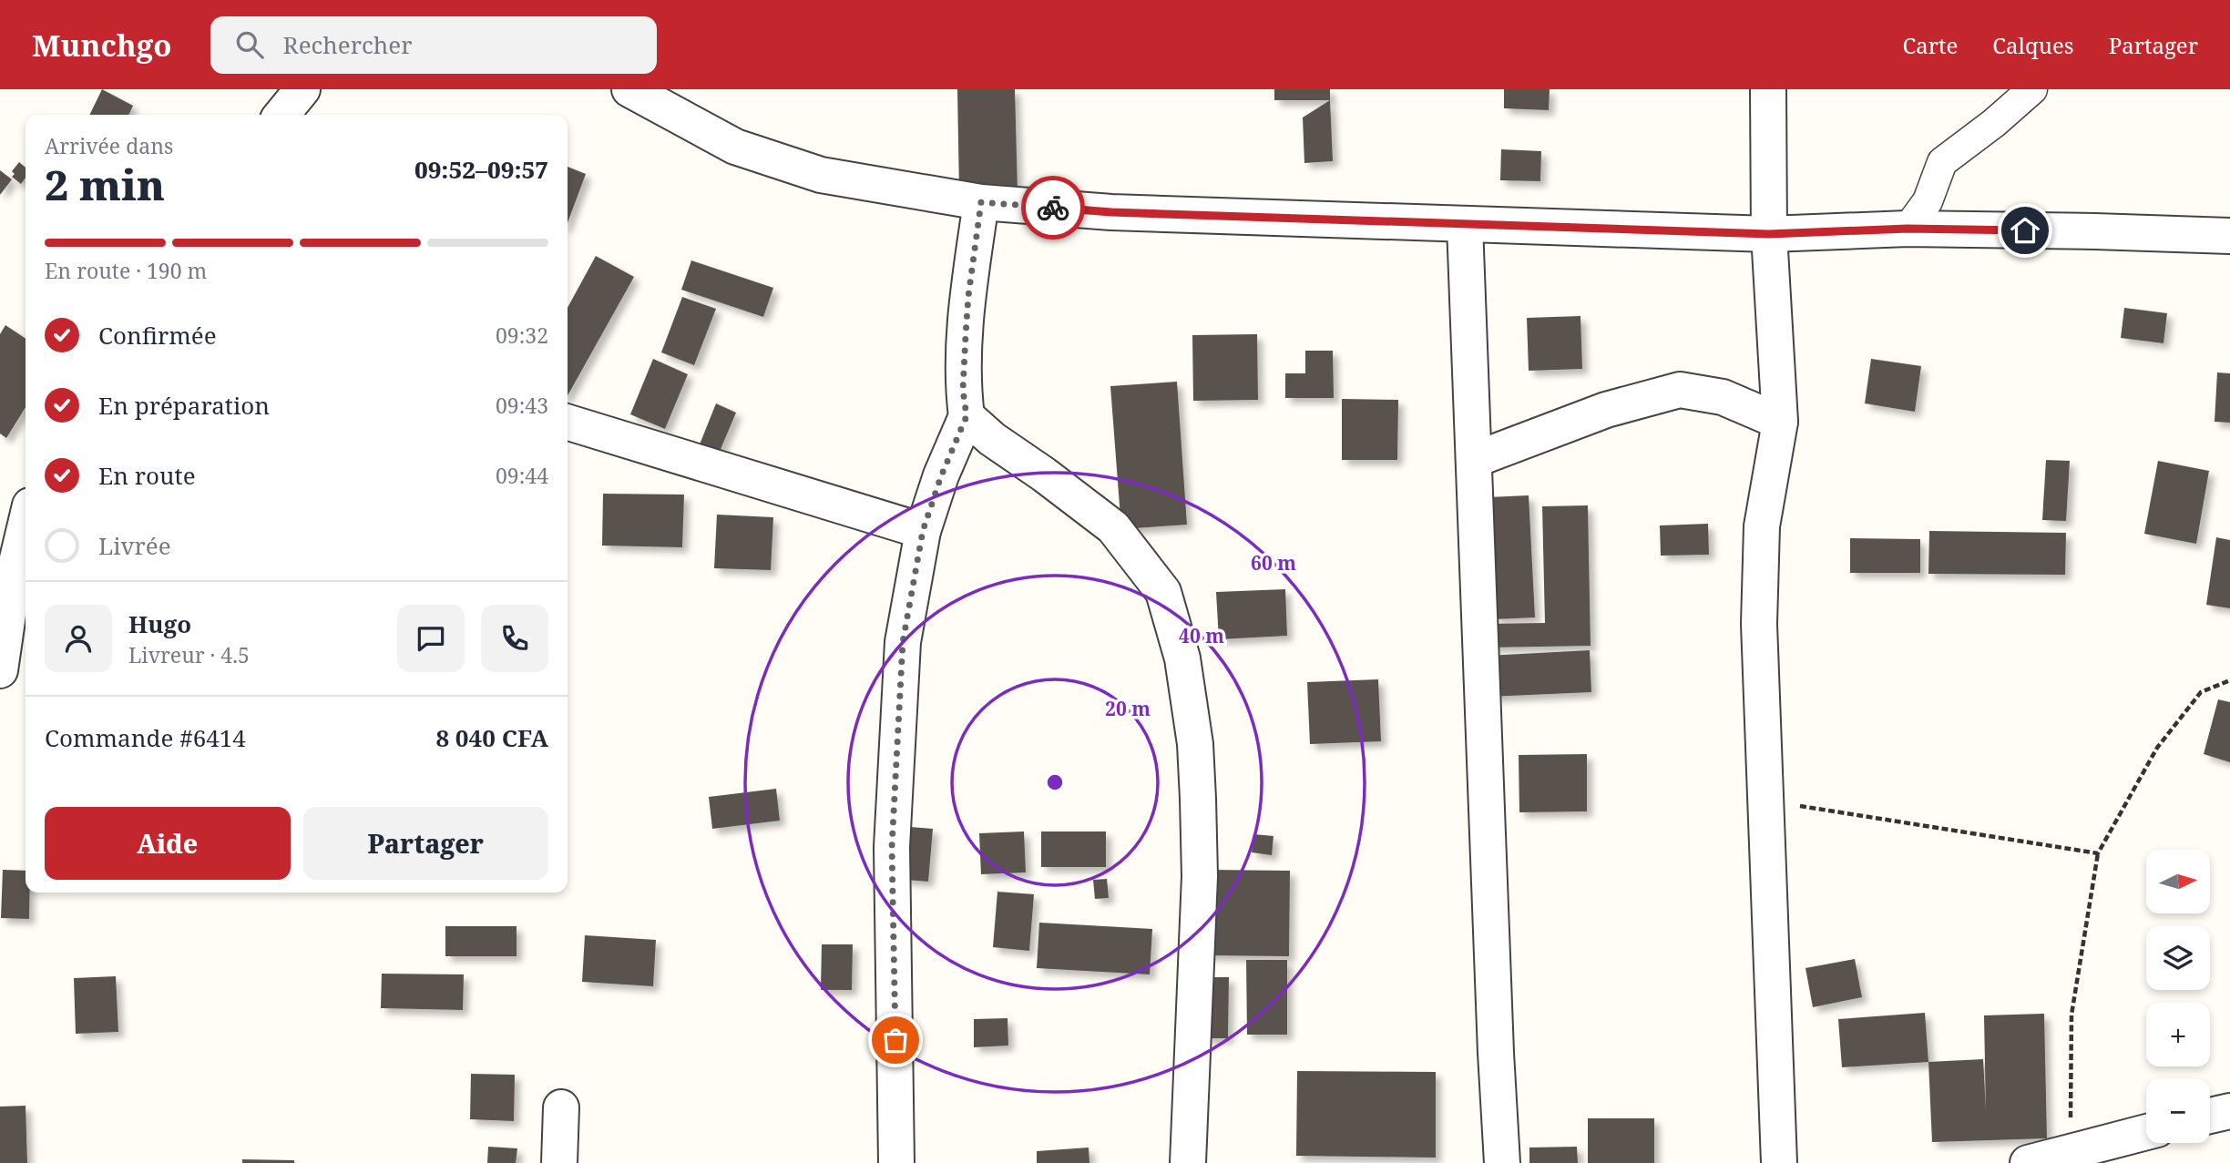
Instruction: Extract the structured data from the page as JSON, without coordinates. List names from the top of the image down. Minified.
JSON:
{"north":"right","page":{"header":"Munchgo","search":"Rechercher","nav":["Carte","Calques","Partager"],"heading":["2 min","Arrivée dans","09:52–09:57"],"panel":["Hugo","Livreur · 4.5","Commande #6414","8 040 CFA"],"bar":"En route · 190 m","list":[["Confirmée","09:32"],["En préparation","09:43"],["En route","09:44"],"Livrée"],"buttons":["Aide","Partager"],"map_buttons":["+","−"]},"rings":["60 m","40 m","20 m"]}
